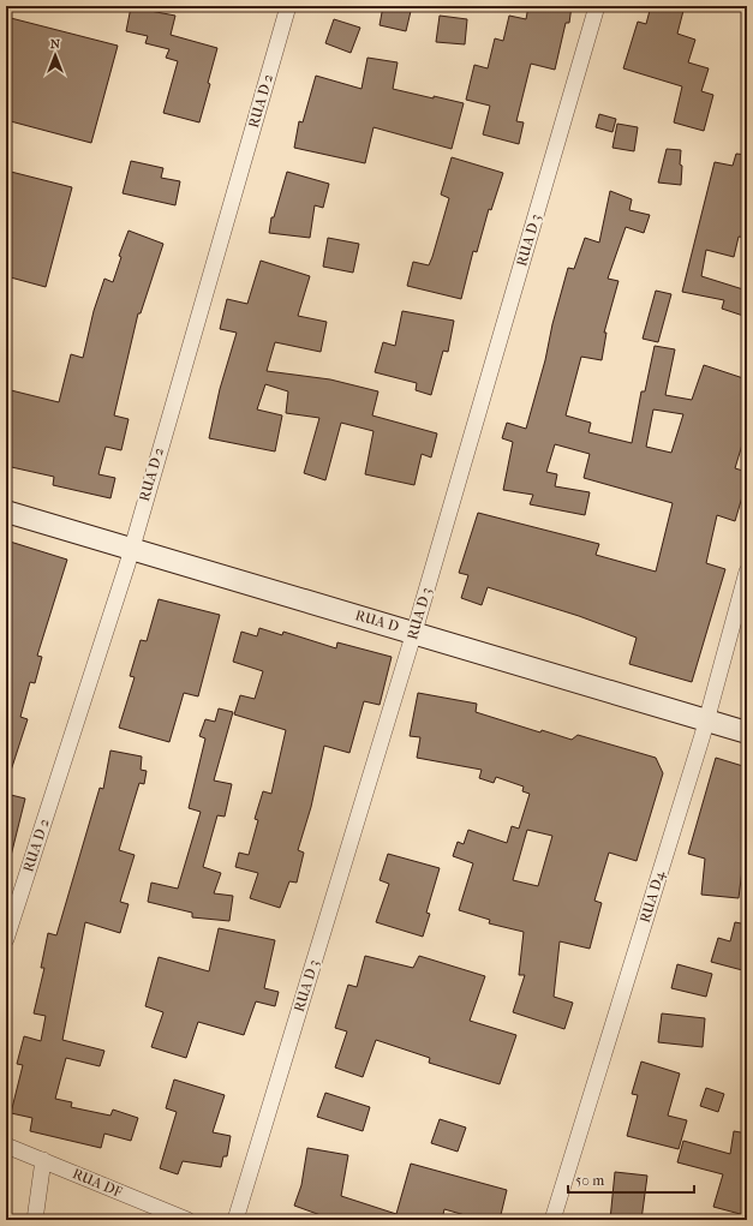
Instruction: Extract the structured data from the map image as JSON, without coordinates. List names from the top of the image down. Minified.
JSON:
{"streets":{"street":["RUA D 2","RUA D 3","RUA D","RUA D4","RUA DF"]},"crossings":[["RUA D 2","RUA D"],["RUA D 3","RUA D"],["RUA D","RUA D4"]],"scale_bar":"50 m","north":"top"}
